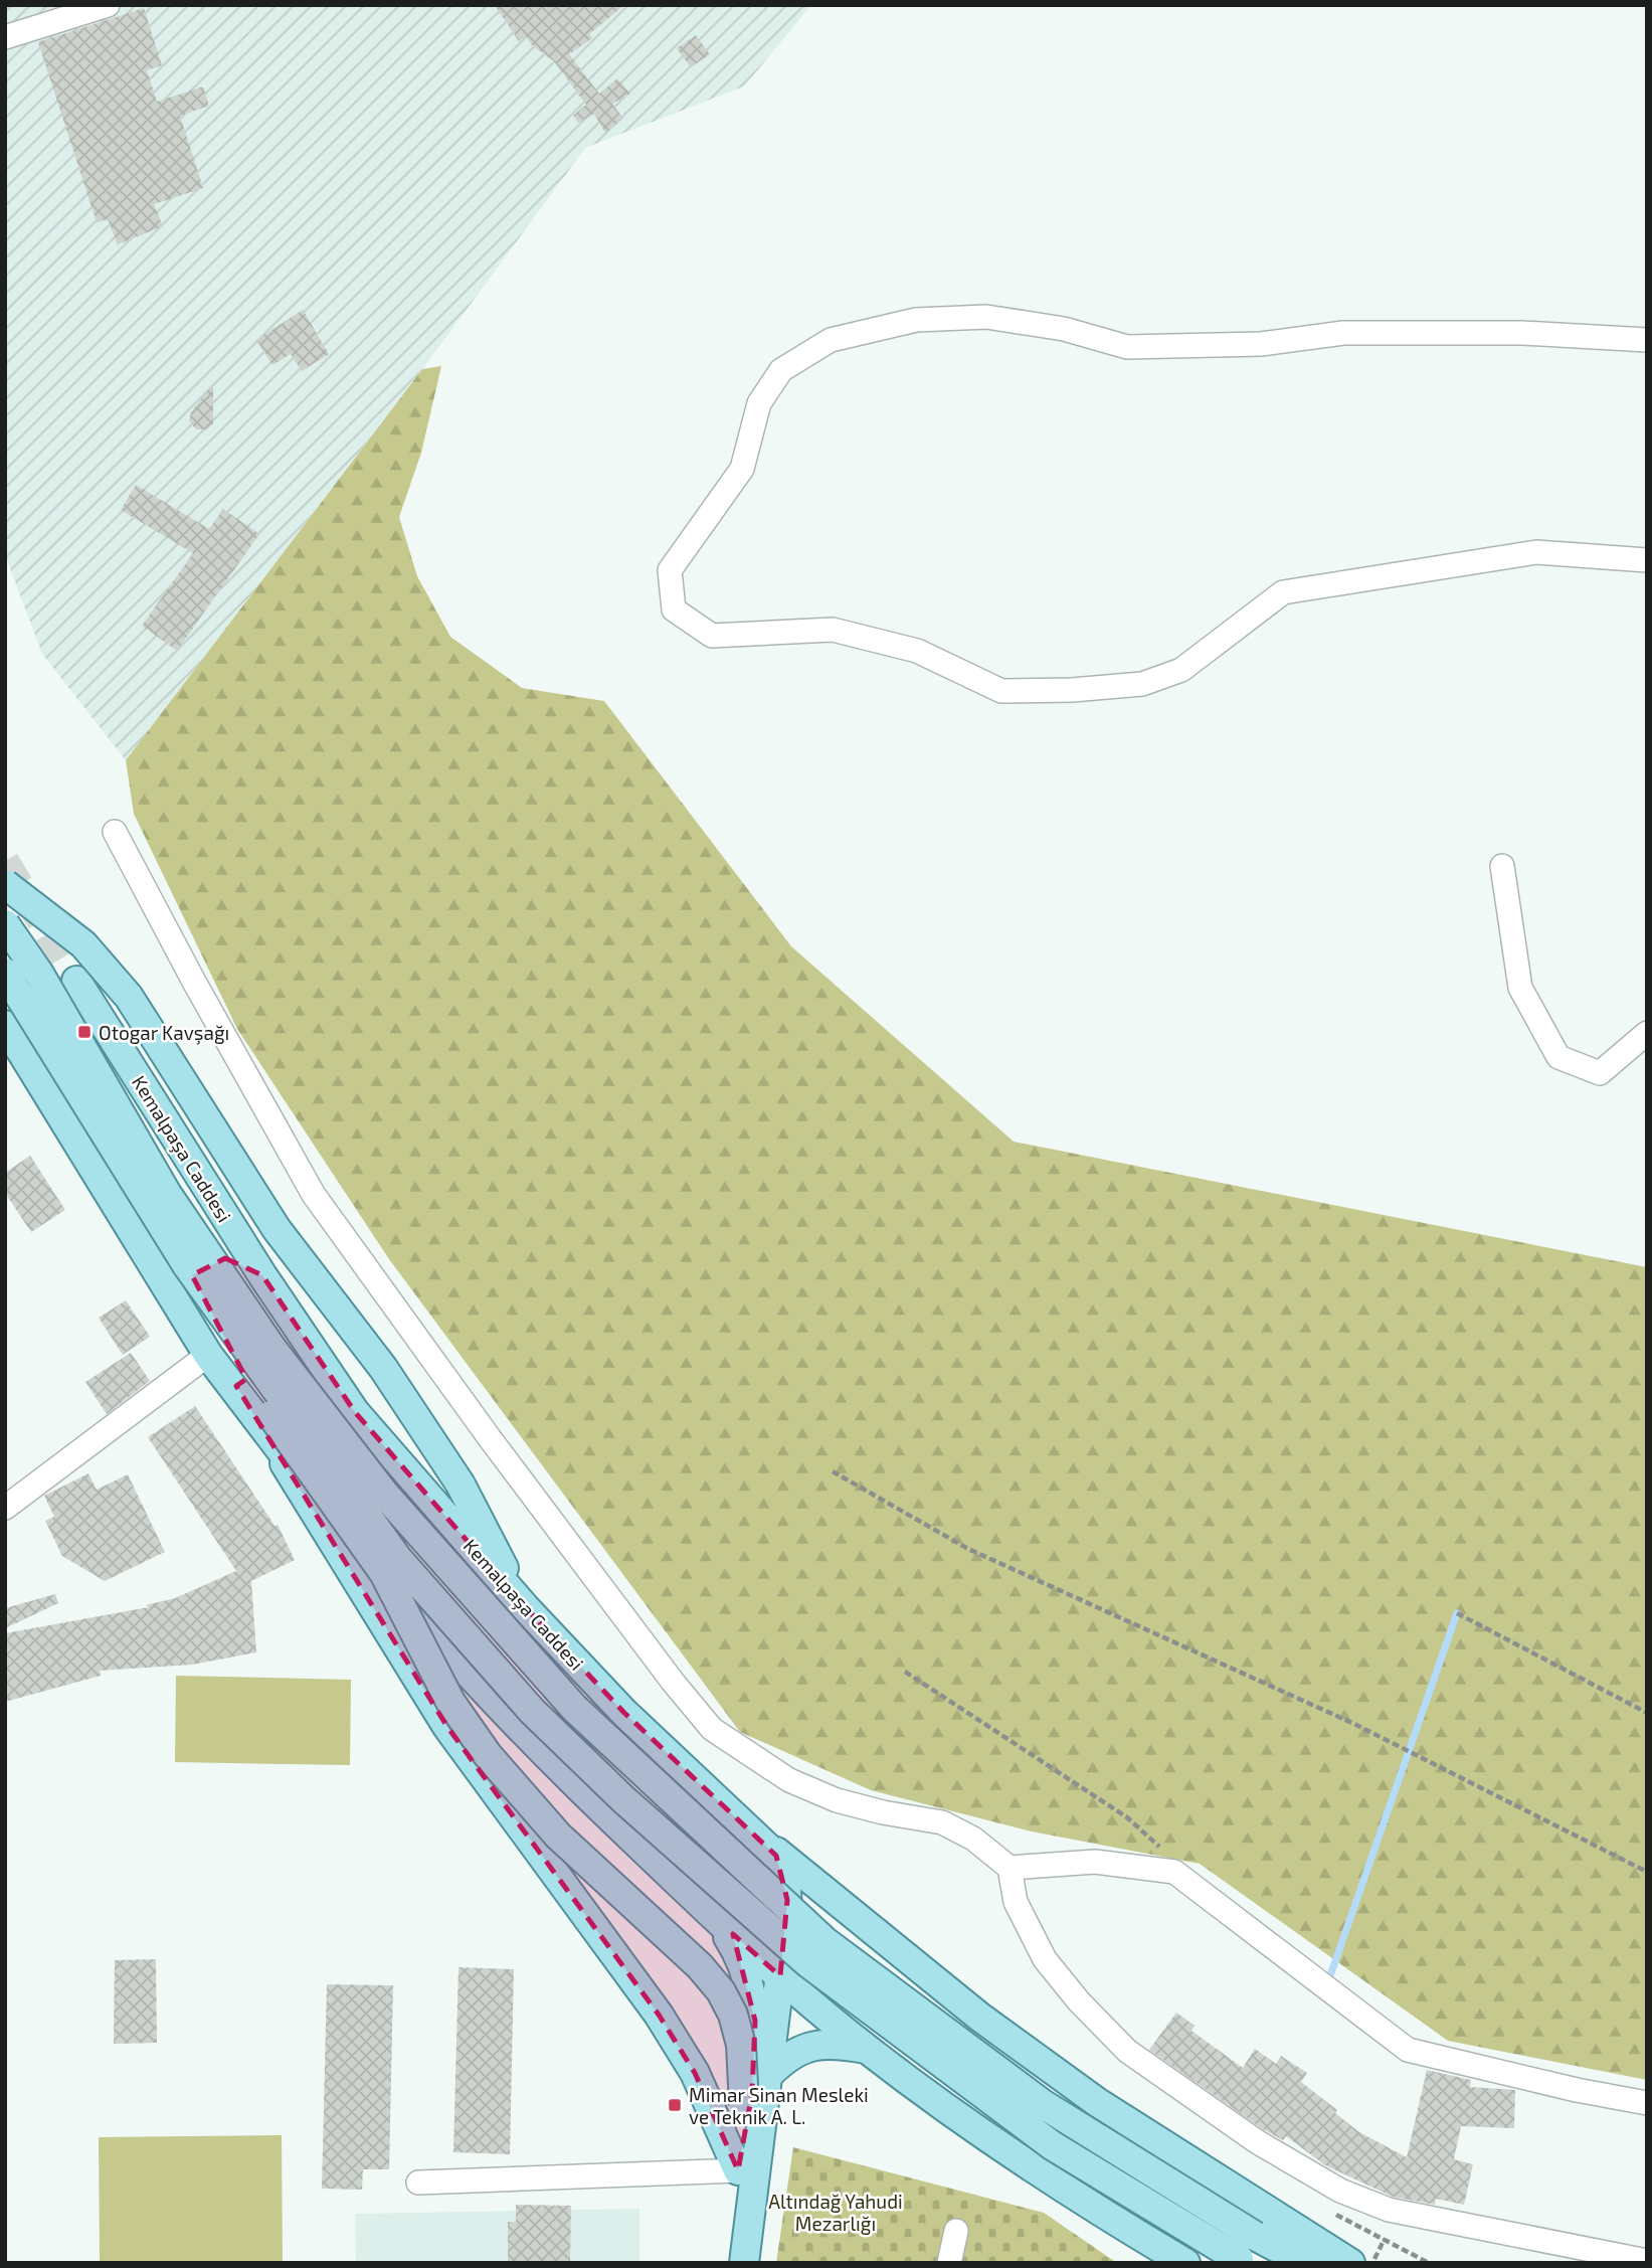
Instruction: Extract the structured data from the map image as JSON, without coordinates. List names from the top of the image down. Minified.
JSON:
{"streets":{"main road":["Kemalpaşa Caddesi"]},"parks":["Altındağ Yahudi Mezarlığı"],"places":{"transit":["Otogar Kavşağı","Mimar Sinan Mesleki ve Teknik A. L."]}}
